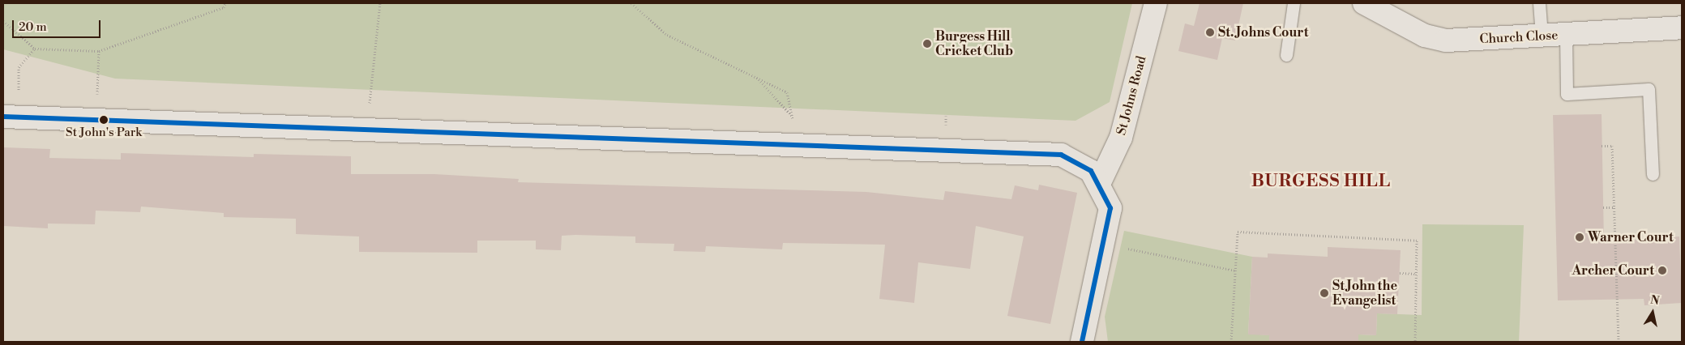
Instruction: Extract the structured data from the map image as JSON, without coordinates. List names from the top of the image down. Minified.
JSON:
{"streets":{"street":["Church Close","St Johns Road"]},"districts":["BURGESS HILL"],"places":["St. Johns Court","Burgess Hill Cricket Club","St John's Park","Warner Court","Archer Court","St John the Evangelist"],"scale_bar":"20 m","north":"top"}
